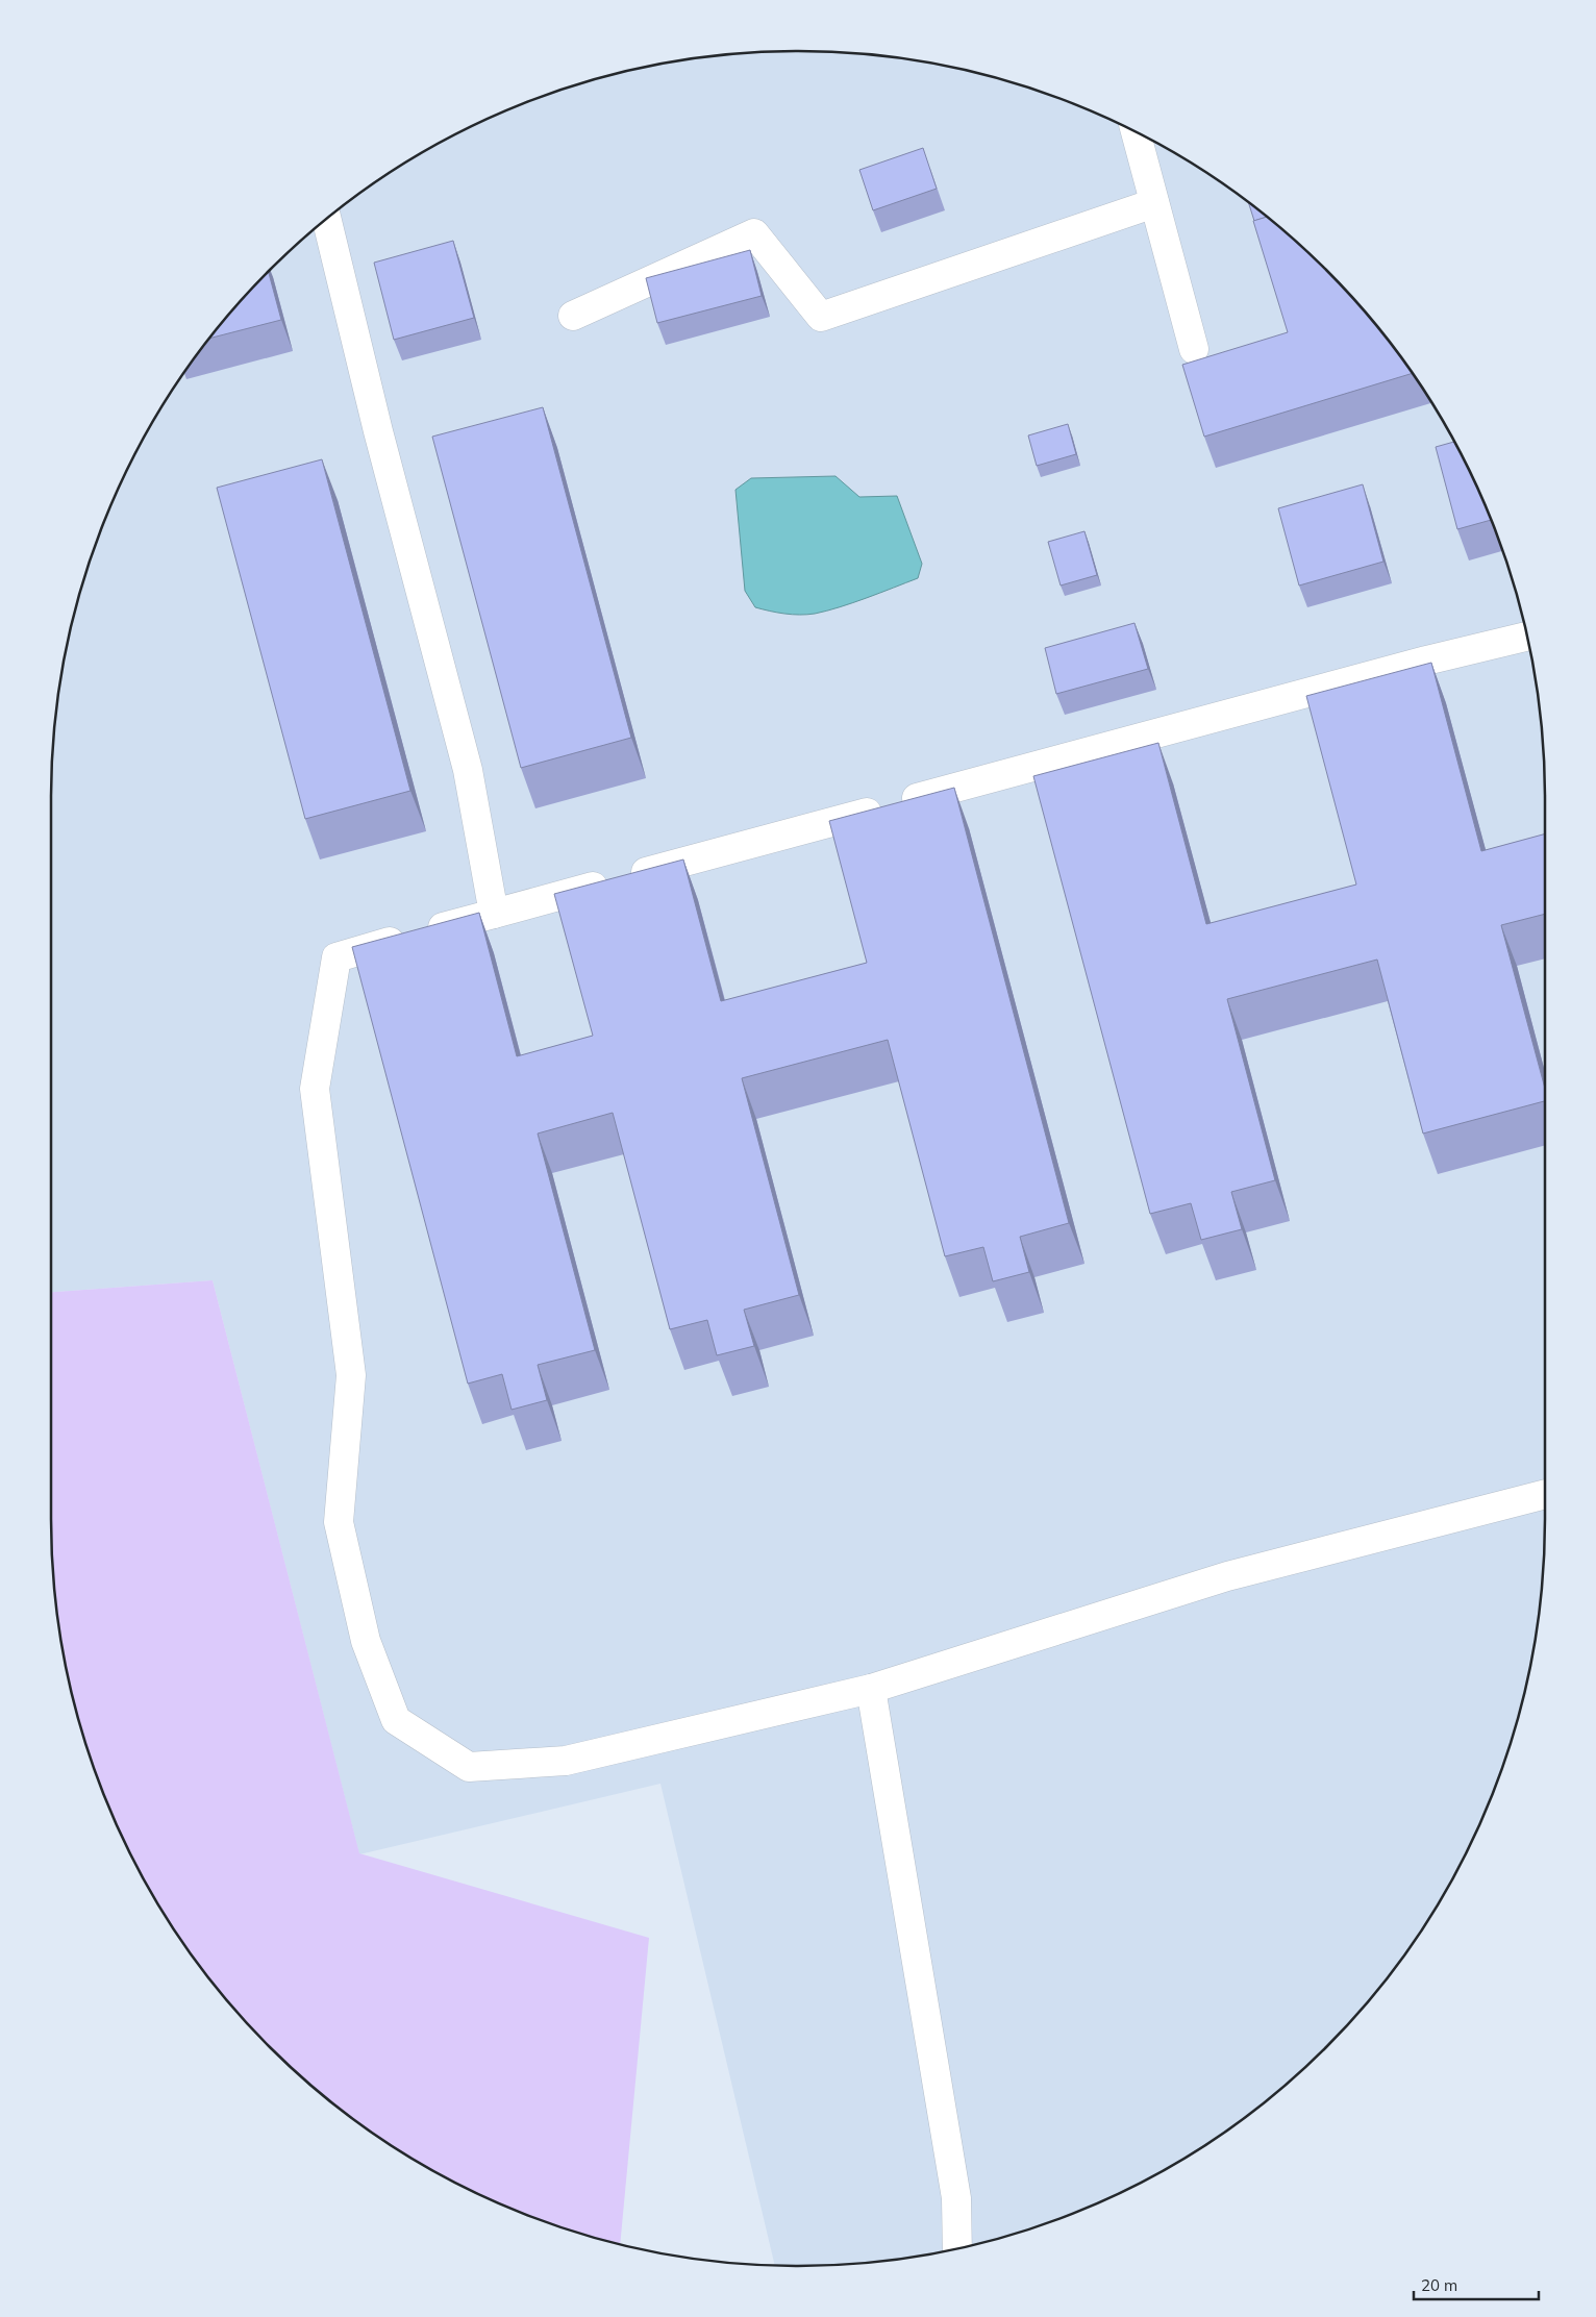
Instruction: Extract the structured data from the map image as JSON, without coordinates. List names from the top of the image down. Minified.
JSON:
{"scale_bar":"20 m"}
